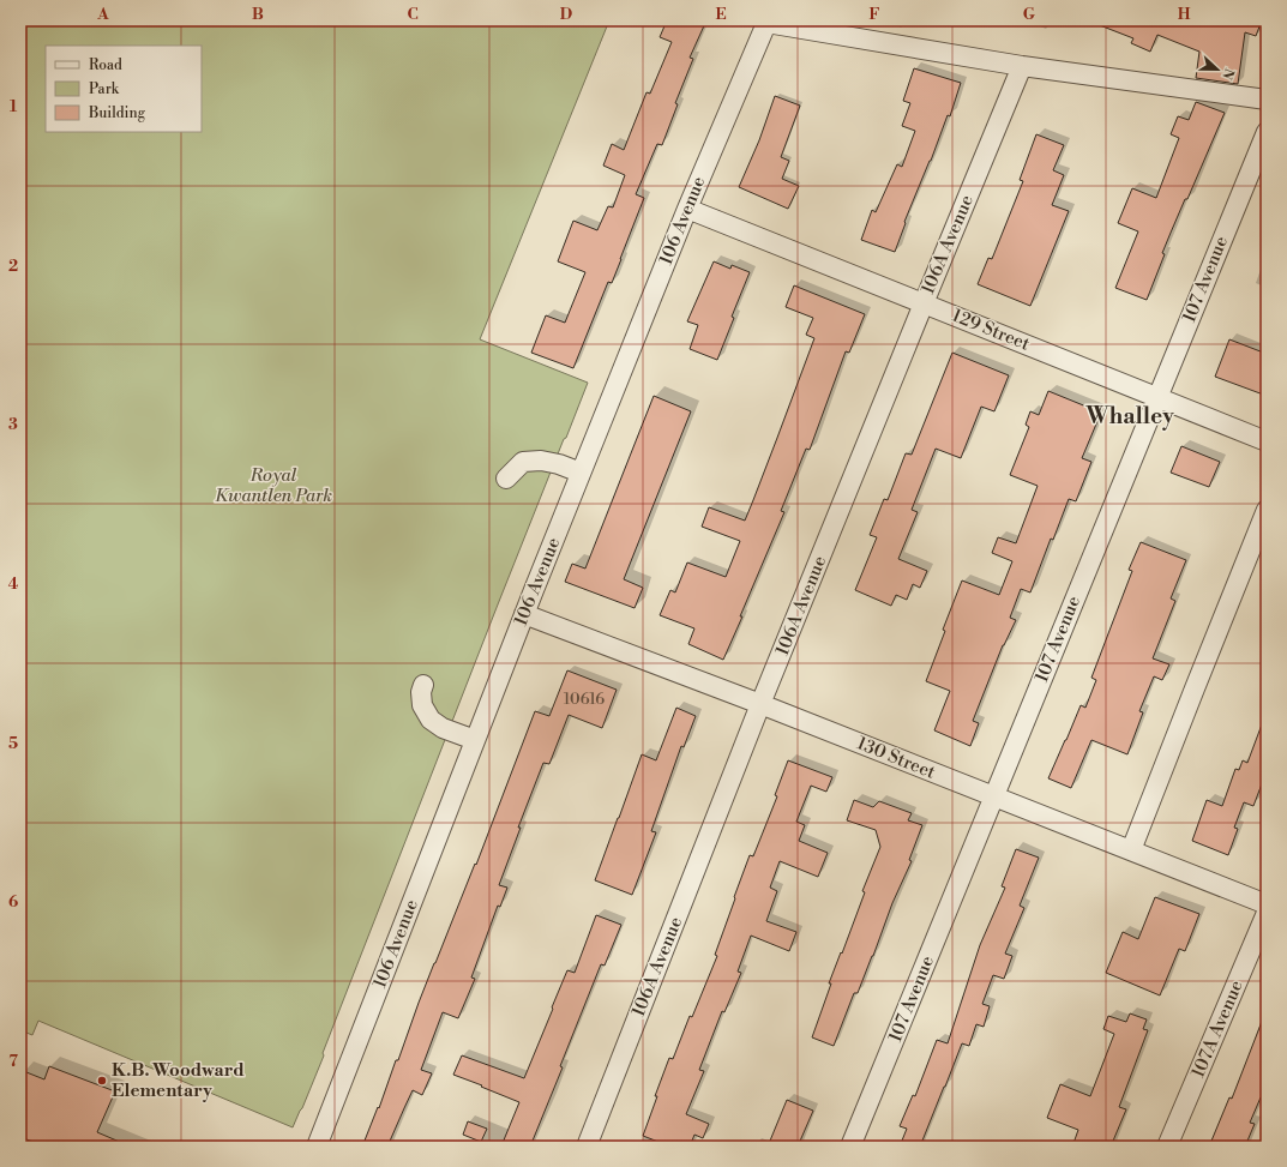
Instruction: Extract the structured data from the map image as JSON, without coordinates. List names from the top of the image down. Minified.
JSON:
{"streets":{"street":["106 Avenue","106A Avenue","107 Avenue","129 Street","130 Street","107A Avenue"]},"crossings":[["106 Avenue","129 Street"],["106 Avenue","130 Street"],["106A Avenue","129 Street"],["106A Avenue","130 Street"],["107 Avenue","129 Street"],["107 Avenue","130 Street"]],"districts":["Whalley"],"parks":["Royal Kwantlen Park"],"places":["K.B. Woodward Elementary"],"house_numbers":["10616"],"legend":["Road","Park","Building"],"north":"right","grid":{"columns":["A","B","C","D","E","F","G","H"],"rows":["1","2","3","4","5","6","7"]}}
